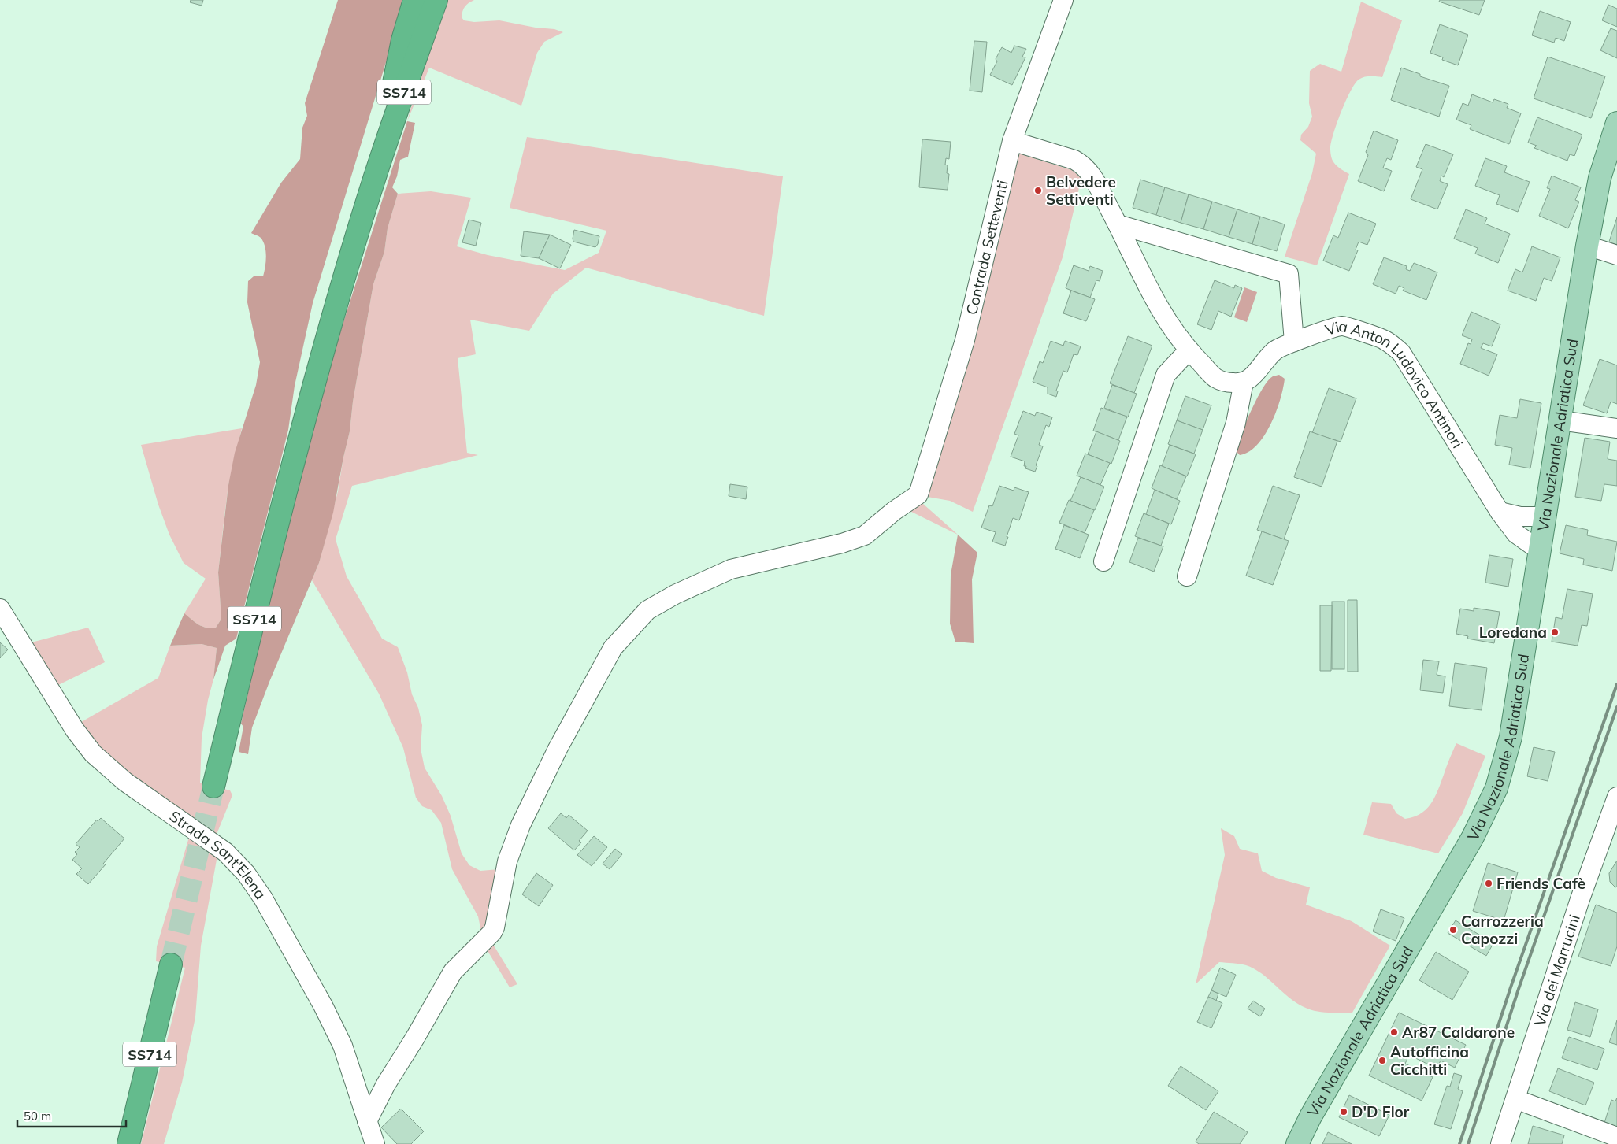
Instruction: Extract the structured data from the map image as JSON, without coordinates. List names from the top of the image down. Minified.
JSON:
{"streets":{"highway":["SS714"],"main road":["Via Nazionale Adriatica Sud"],"street":["Contrada Setteventi","Via Anton Ludovico Antinori","Strada Sant'Elena","Via dei Marrucini"]},"crossings":[["Contrada Setteventi","Strada Sant'Elena"],["Via Anton Ludovico Antinori","Via Nazionale Adriatica Sud"]],"places":["Belvedere Settiventi","Loredana","Friends Cafè","Carrozzeria Capozzi","Ar87 Caldarone","Autofficina Cicchitti","D'D Flor"],"scale_bar":"50 m"}
